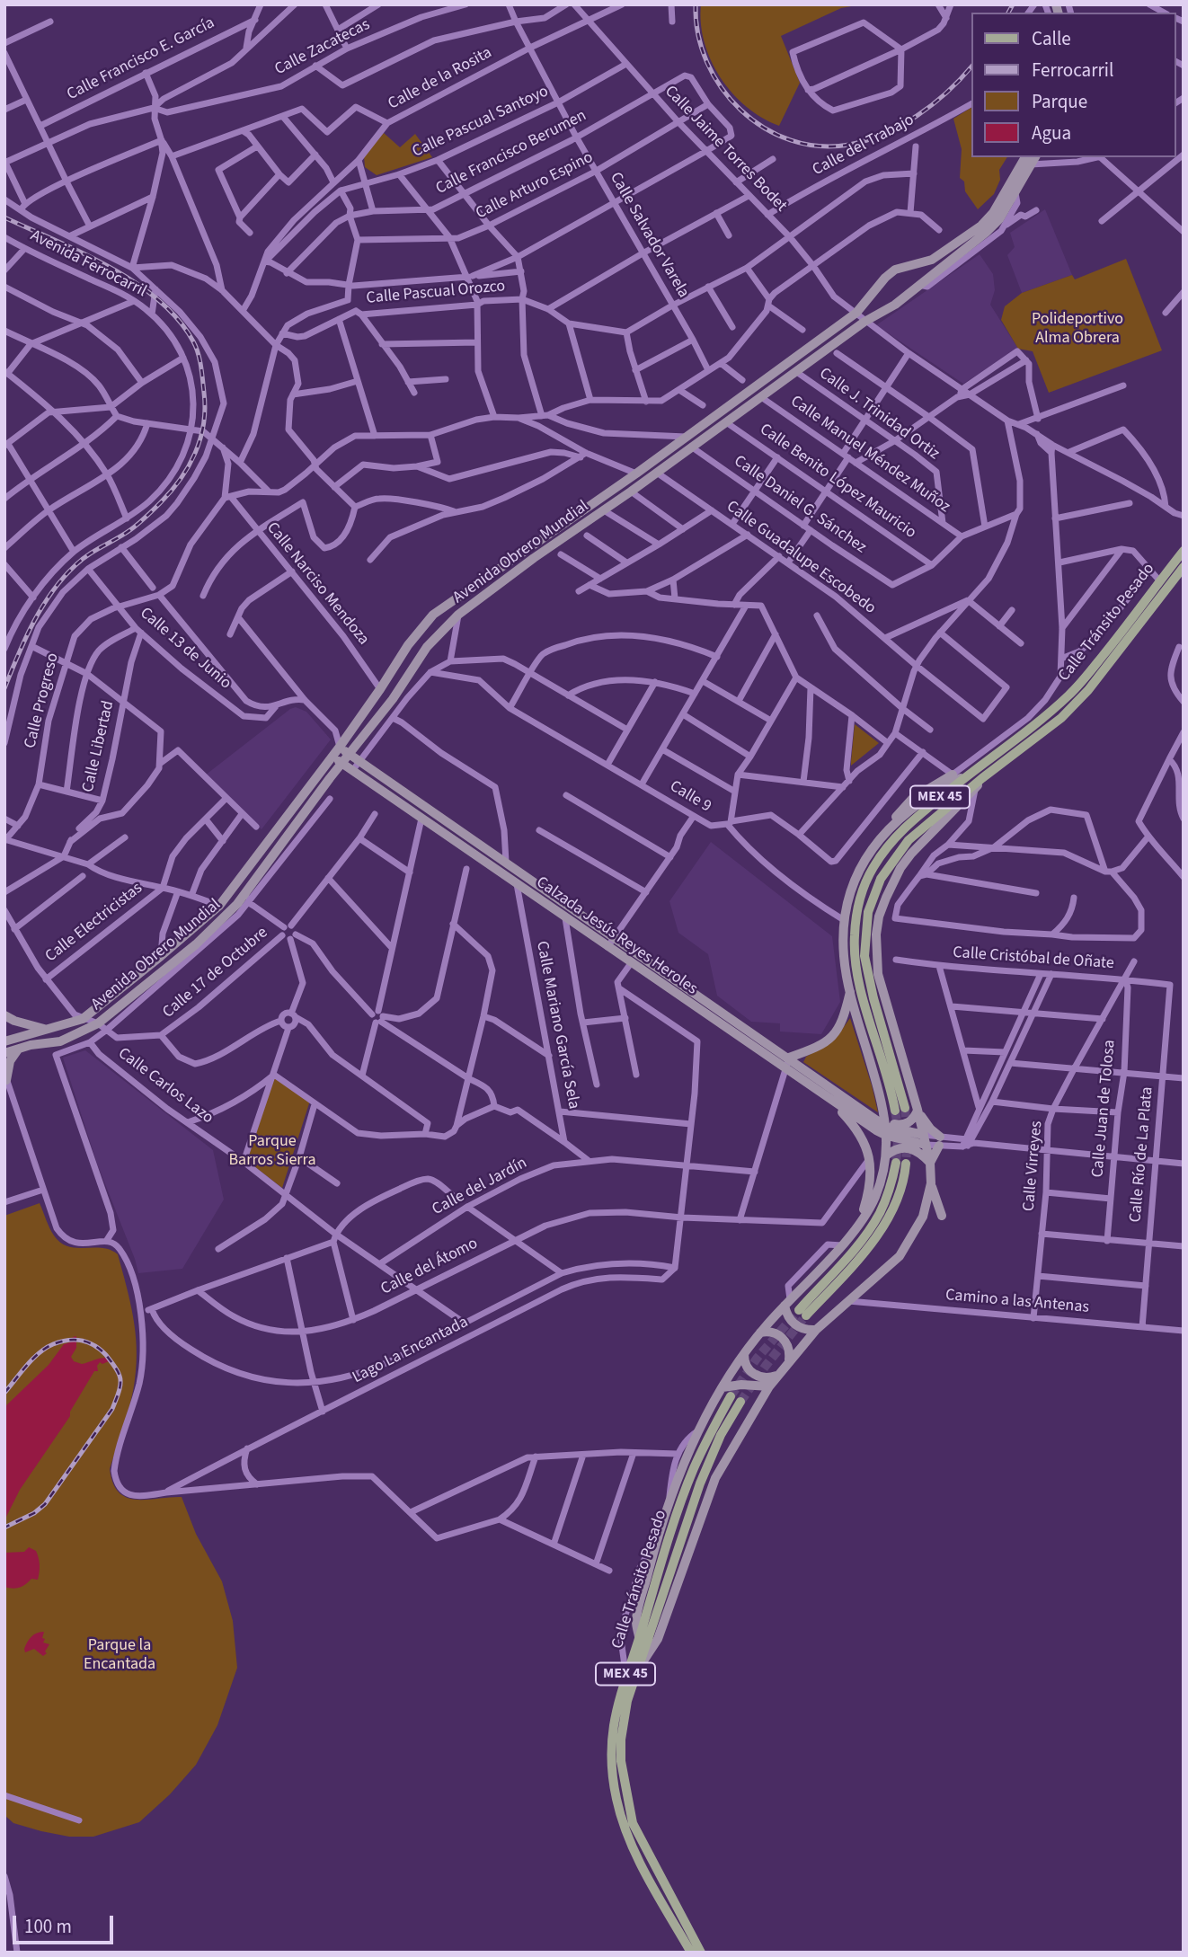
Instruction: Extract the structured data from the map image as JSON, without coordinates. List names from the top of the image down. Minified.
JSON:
{"streets":{"main road":["Calle Tránsito Pesado","MEX 45"],"street":["Calle Zacatecas","Calle Francisco E. García","Calle de la Rosita","Calle Pascual Santoyo","Calle del Trabajo","Calle Jaime Torres Bodet","Calle Francisco Berumen","Calle Arturo Espino","Calle Salvador Varela","Avenida Ferrocarril","Calle Pascual Orozco","Calle J. Trinidad Ortiz","Calle Manuel Méndez Muñoz","Calle Benito López Mauricio","Calle Daniel G. Sánchez","Avenida Obrero Mundial","Calle Guadalupe Escobedo","Calle Narciso Mendoza","Calle 13 de Junio","Calle Progreso","Calle Libertad","Calle 9","Calle Electricistas","Calzada Jesús Reyes Heroles","Calle Cristóbal de Oñate","Calle 17 de Octubre","Calle Mariano García Sela","Calle Carlos Lazo","Calle Juan de Tolosa","Calle Río de La Plata","Calle Virreyes","Calle del Jardín","Calle del Átomo","Camino a las Antenas","Lago La Encantada"]},"crossings":[["Calle de la Rosita","Calle Jaime Torres Bodet"],["Calle de la Rosita","Calle Salvador Varela"],["Calle Pascual Santoyo","Calle Jaime Torres Bodet"],["Calle Pascual Santoyo","Calle Salvador Varela"],["Calle del Trabajo","Calle Jaime Torres Bodet"],["Calle Jaime Torres Bodet","Calle Francisco Berumen"],["Calle Jaime Torres Bodet","Calle Arturo Espino"],["Calle Jaime Torres Bodet","Avenida Obrero Mundial"],["Calle Francisco Berumen","Calle Arturo Espino"],["Calle Francisco Berumen","Calle Salvador Varela"],["Calle Arturo Espino","Calle Salvador Varela"],["Avenida Ferrocarril","Calle 13 de Junio"],["Calle J. Trinidad Ortiz","Calle Manuel Méndez Muñoz"],["Calle J. Trinidad Ortiz","Avenida Obrero Mundial"],["Calle Manuel Méndez Muñoz","Avenida Obrero Mundial"],["Calle Benito López Mauricio","Calle Daniel G. Sánchez"],["Calle Benito López Mauricio","Avenida Obrero Mundial"],["Calle Daniel G. Sánchez","Avenida Obrero Mundial"],["Avenida Obrero Mundial","Calle Guadalupe Escobedo"],["Avenida Obrero Mundial","Calle Narciso Mendoza"],["Avenida Obrero Mundial","Calzada Jesús Reyes Heroles"],["Avenida Obrero Mundial","Calle 17 de Octubre"],["Calle 13 de Junio","Calle Progreso"],["Calle 13 de Junio","Calle Libertad"],["Calzada Jesús Reyes Heroles","Calle Mariano García Sela"],["Calle Cristóbal de Oñate","Calle Juan de Tolosa"],["Calle Cristóbal de Oñate","Calle Río de La Plata"],["Calle Cristóbal de Oñate","Calle Virreyes"],["Calle Carlos Lazo","Calle del Jardín"],["Calle Carlos Lazo","Calle del Átomo"],["Calle Juan de Tolosa","Calle Virreyes"],["Calle Río de La Plata","Camino a las Antenas"],["Calle Virreyes","Camino a las Antenas"]],"parks":["Polideportivo Alma Obrera","Parque Barros Sierra","Parque la Encantada"],"legend":["Calle","Ferrocarril","Parque","Agua"],"scale_bar":"100 m"}
